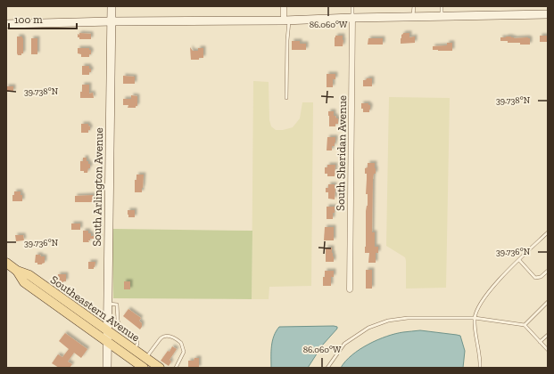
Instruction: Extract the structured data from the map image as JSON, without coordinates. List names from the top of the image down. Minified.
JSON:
{"streets":{"main road":["South Arlington Avenue","Southeastern Avenue"],"street":["South Sheridan Avenue"]},"crossings":[["South Arlington Avenue","Southeastern Avenue"]],"scale_bar":"100 m","coordinates":["86.060°W","39.738°N","39.736°N"]}
